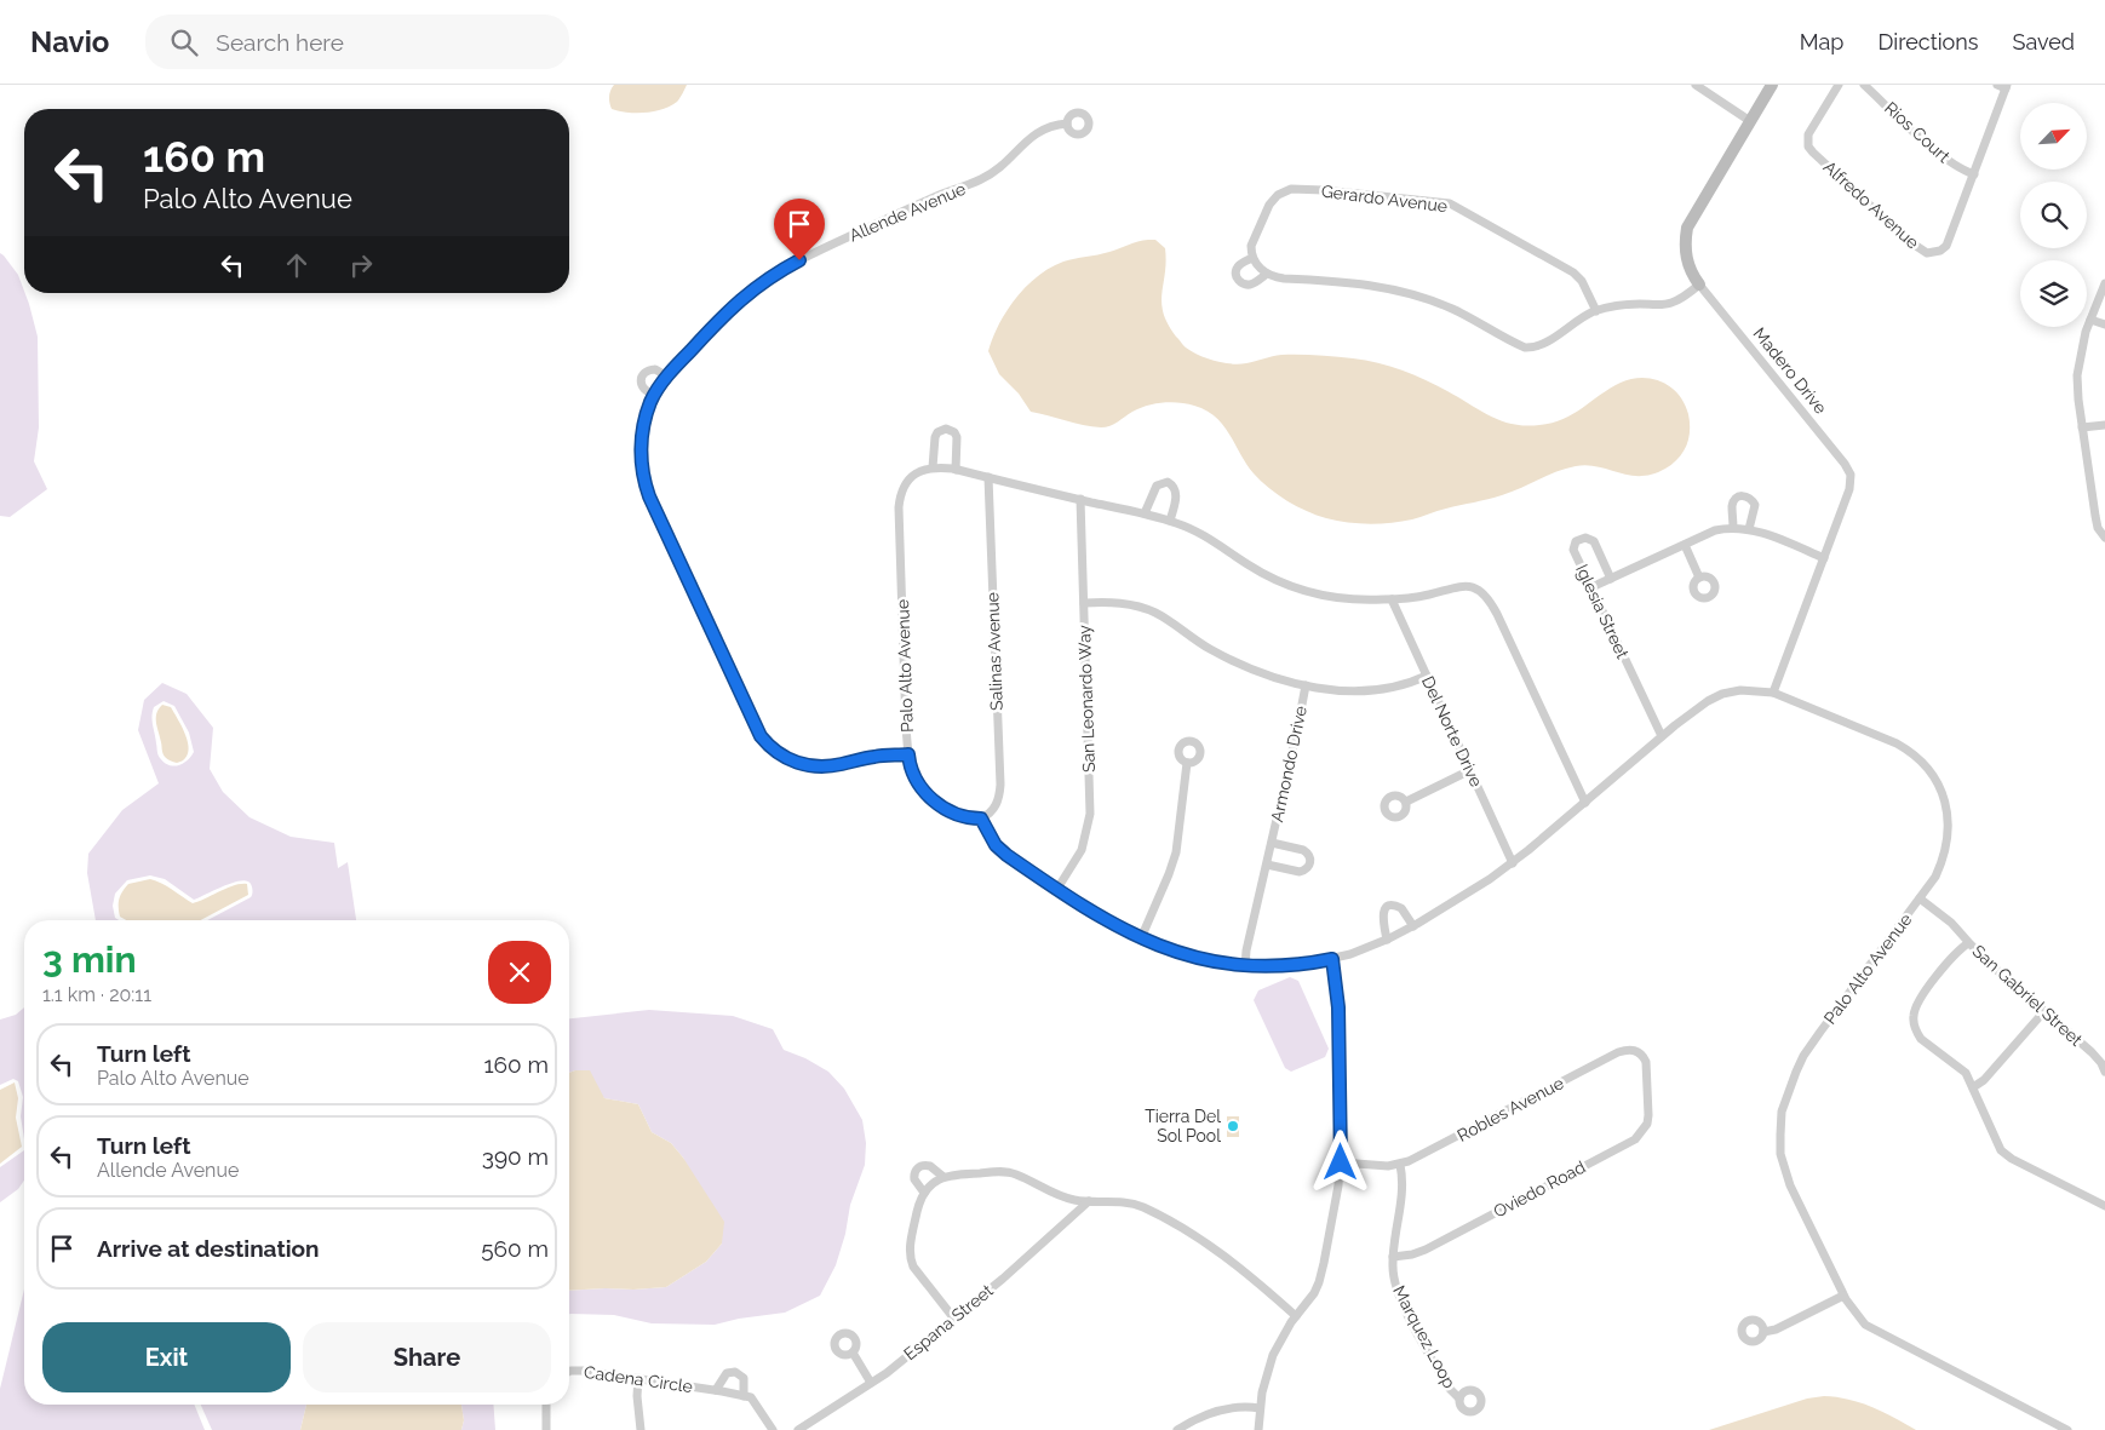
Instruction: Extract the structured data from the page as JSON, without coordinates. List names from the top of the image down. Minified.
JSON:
{"streets":{"street":["Rios Court","Gerardo Avenue","Alfredo Avenue","Allende Avenue","Madero Drive","Iglesia Street","Salinas Avenue","Palo Alto Avenue","San Leonardo Way","Del Norte Drive","Armondo Drive","San Gabriel Street","Robles Avenue","Oviedo Road","Espana Street","Marquez Loop","Cadena Circle"]},"crossings":[["Rios Court","Alfredo Avenue"],["Allende Avenue","Palo Alto Avenue"],["Madero Drive","Palo Alto Avenue"],["Iglesia Street","Palo Alto Avenue"],["Salinas Avenue","Palo Alto Avenue"],["Palo Alto Avenue","San Leonardo Way"],["Palo Alto Avenue","Del Norte Drive"],["Palo Alto Avenue","Armondo Drive"],["Palo Alto Avenue","San Gabriel Street"],["Robles Avenue","Oviedo Road"],["Robles Avenue","Marquez Loop"],["Oviedo Road","Marquez Loop"]],"places":["Tierra Del Sol Pool"],"north":"top right","page":{"header":"Navio","search":"Search here","nav":["Map","Directions","Saved"],"turn":["160 m","Palo Alto Avenue"],"heading":["3 min","1.1 km · 20:11"],"list":[{"name":"Turn left","note":"Palo Alto Avenue","value":"160 m"},{"name":"Turn left","note":"Allende Avenue","value":"390 m"},{"name":"Arrive at destination","value":"560 m"}],"buttons":["Exit","Share"]}}
